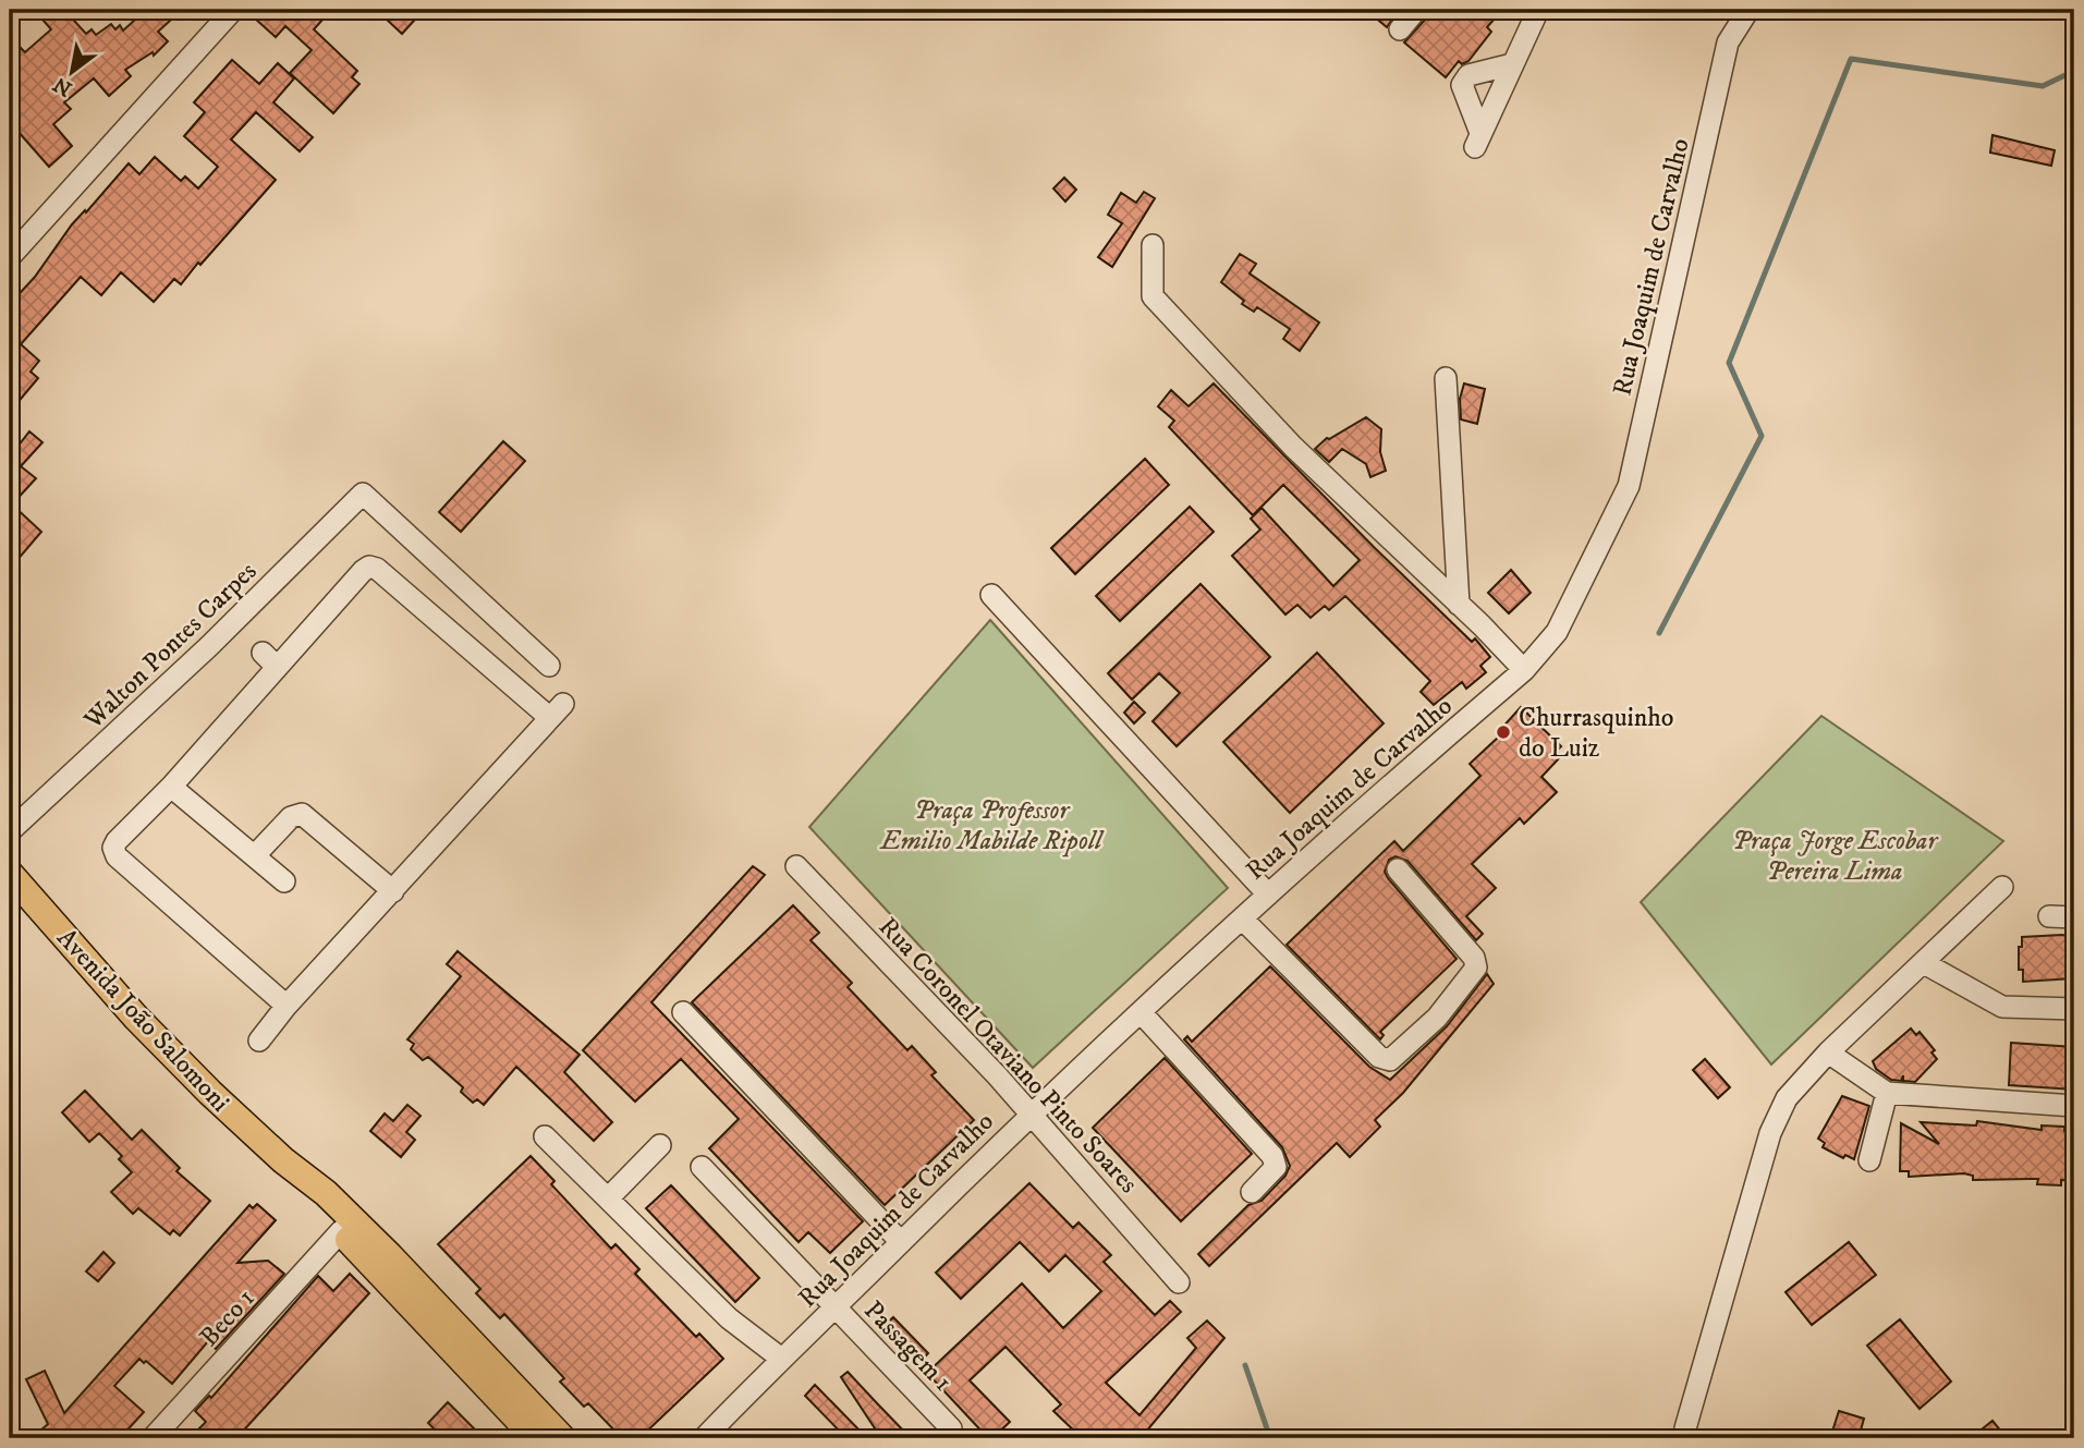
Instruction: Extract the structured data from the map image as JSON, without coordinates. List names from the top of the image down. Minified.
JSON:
{"streets":{"main road":["Avenida João Salomoni"],"street":["Rua Joaquim de Carvalho","Walton Pontes Carpes","Rua Coronel Otaviano Pinto Soares","Beco 1","Passagem 1"]},"crossings":[["Rua Joaquim de Carvalho","Rua Coronel Otaviano Pinto Soares"],["Rua Joaquim de Carvalho","Passagem 1"],["Avenida João Salomoni","Beco 1"]],"parks":["Praça Professor Emilio Mabilde Ripoll","Praça Jorge Escobar Pereira Lima"],"places":["Churrasquinho do Luiz"],"north":"bottom left"}
